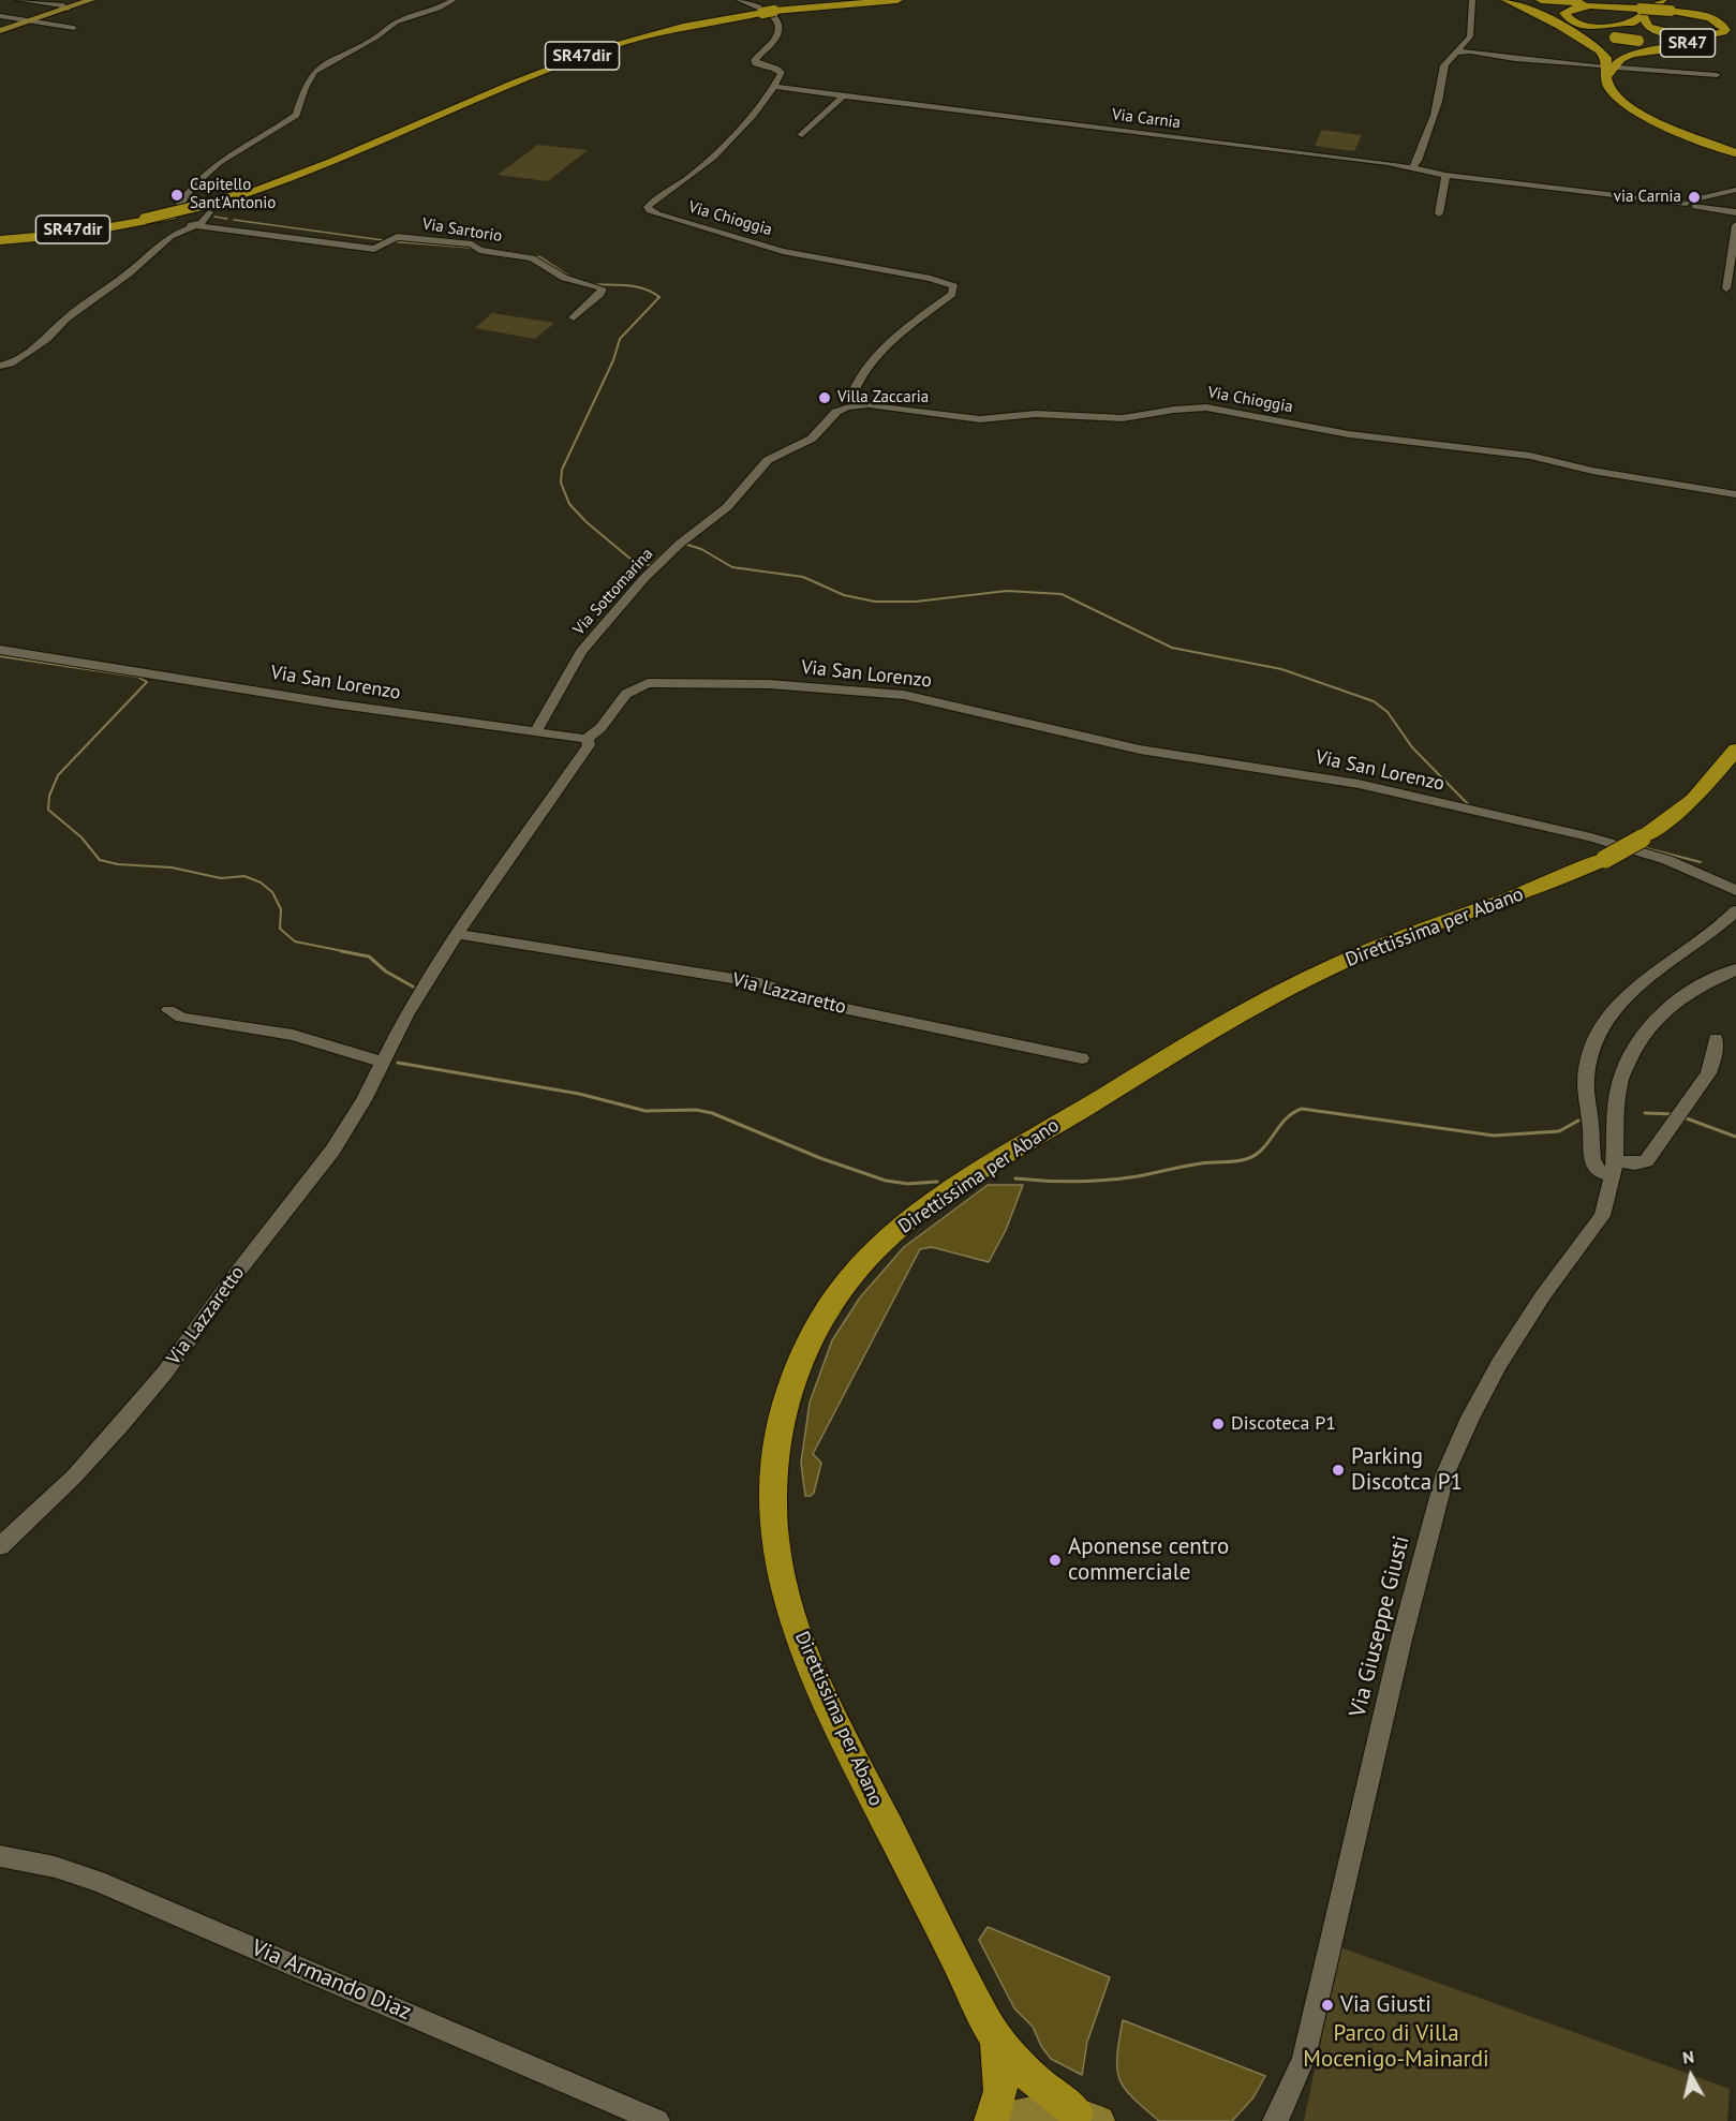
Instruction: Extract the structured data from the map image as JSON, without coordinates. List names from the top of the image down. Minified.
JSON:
{"streets":{"highway":["SR47","SR47dir","Direttissima per Abano"],"street":["Via Carnia","Via Chioggia","Via Sartorio","Via Sottomarina","Via San Lorenzo","Via Lazzaretto","Via Giuseppe Giusti","Via Armando Diaz"]},"crossings":[["Via Carnia","Via Chioggia"],["Via Chioggia","Via Sottomarina"],["Via Sottomarina","Via San Lorenzo"],["Via San Lorenzo","Via Lazzaretto"]],"parks":["Parco di Villa Mocenigo-Mainardi"],"places":["Capitello Sant'Antonio","via Carnia","Villa Zaccaria","Discoteca P1","Parking Discotca P1","Aponense centro commerciale","Via Giusti"],"north":"top"}
